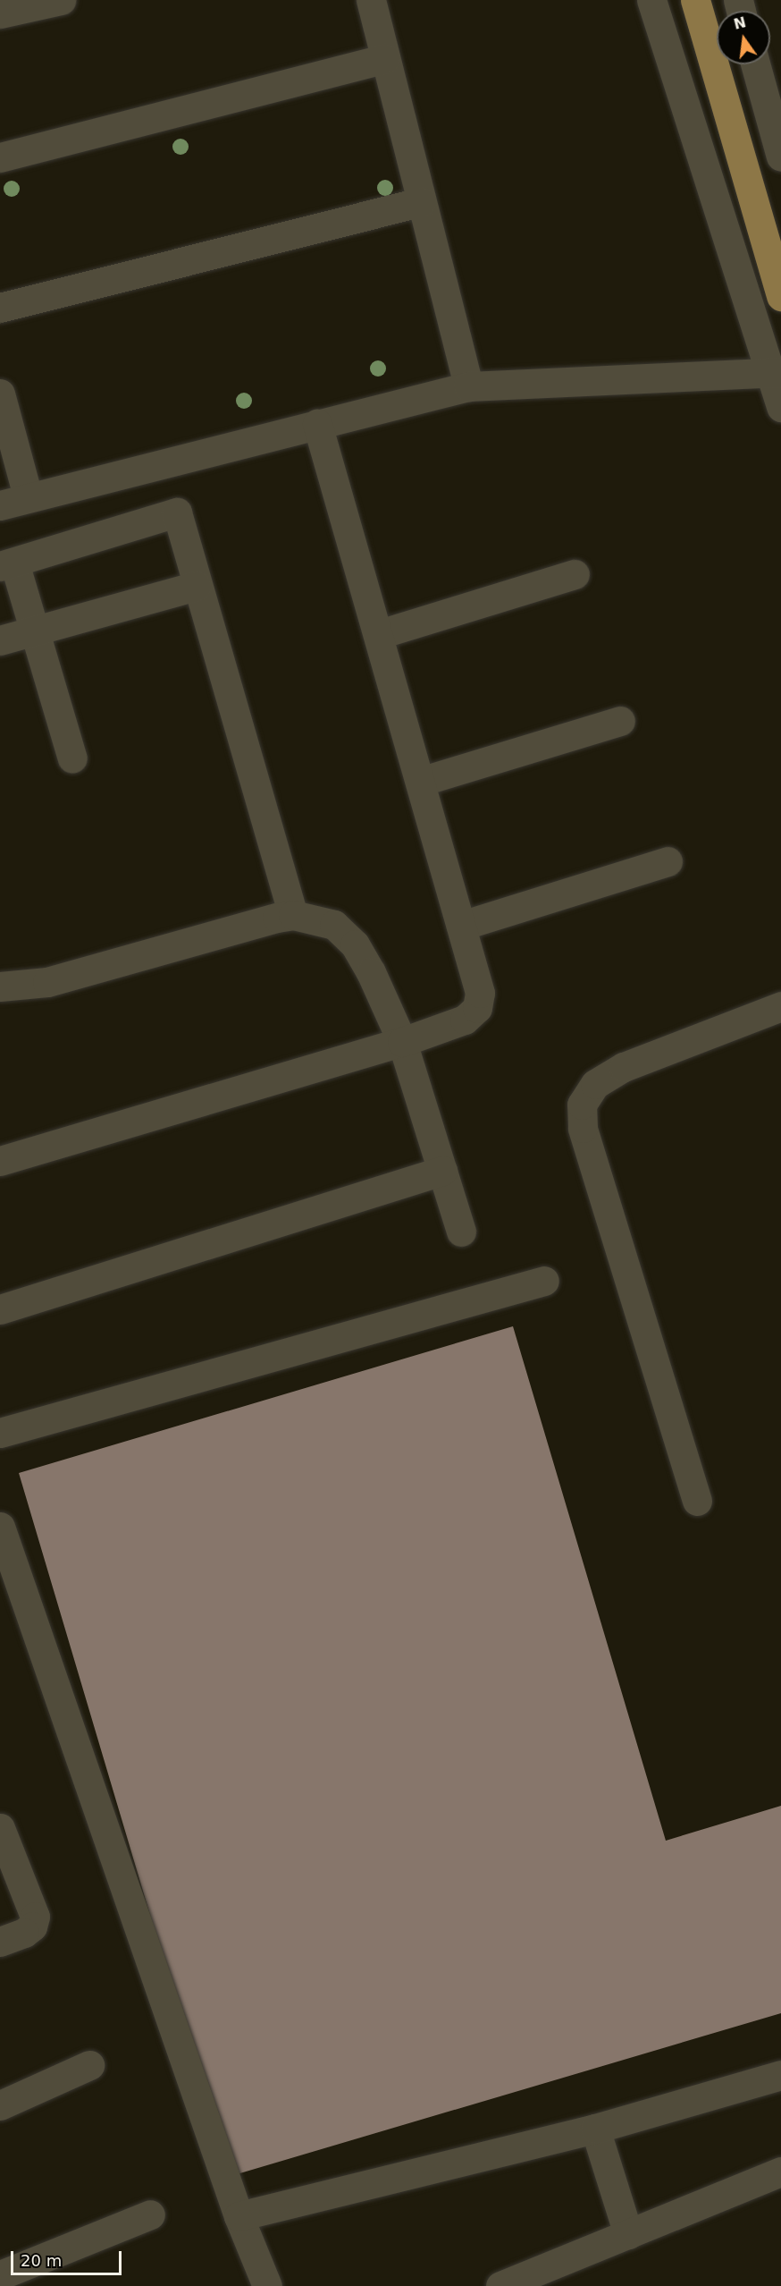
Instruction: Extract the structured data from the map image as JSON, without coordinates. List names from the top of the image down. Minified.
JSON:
{"scale_bar":"20 m","north":"top"}
